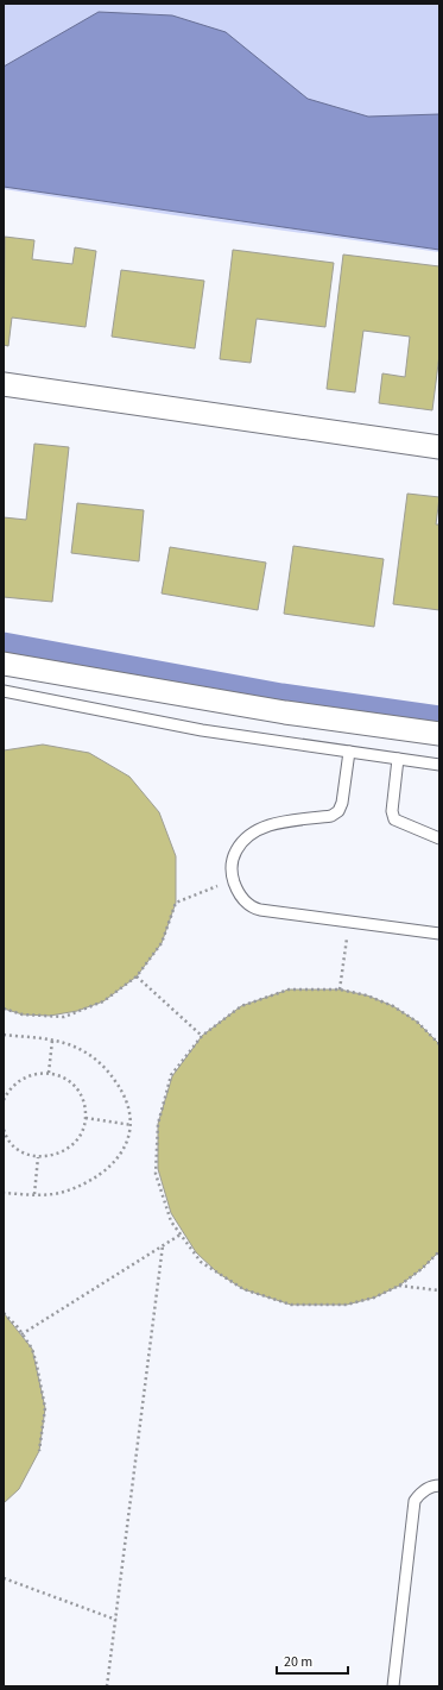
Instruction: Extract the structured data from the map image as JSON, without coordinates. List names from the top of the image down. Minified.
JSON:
{"scale_bar":"20 m"}
